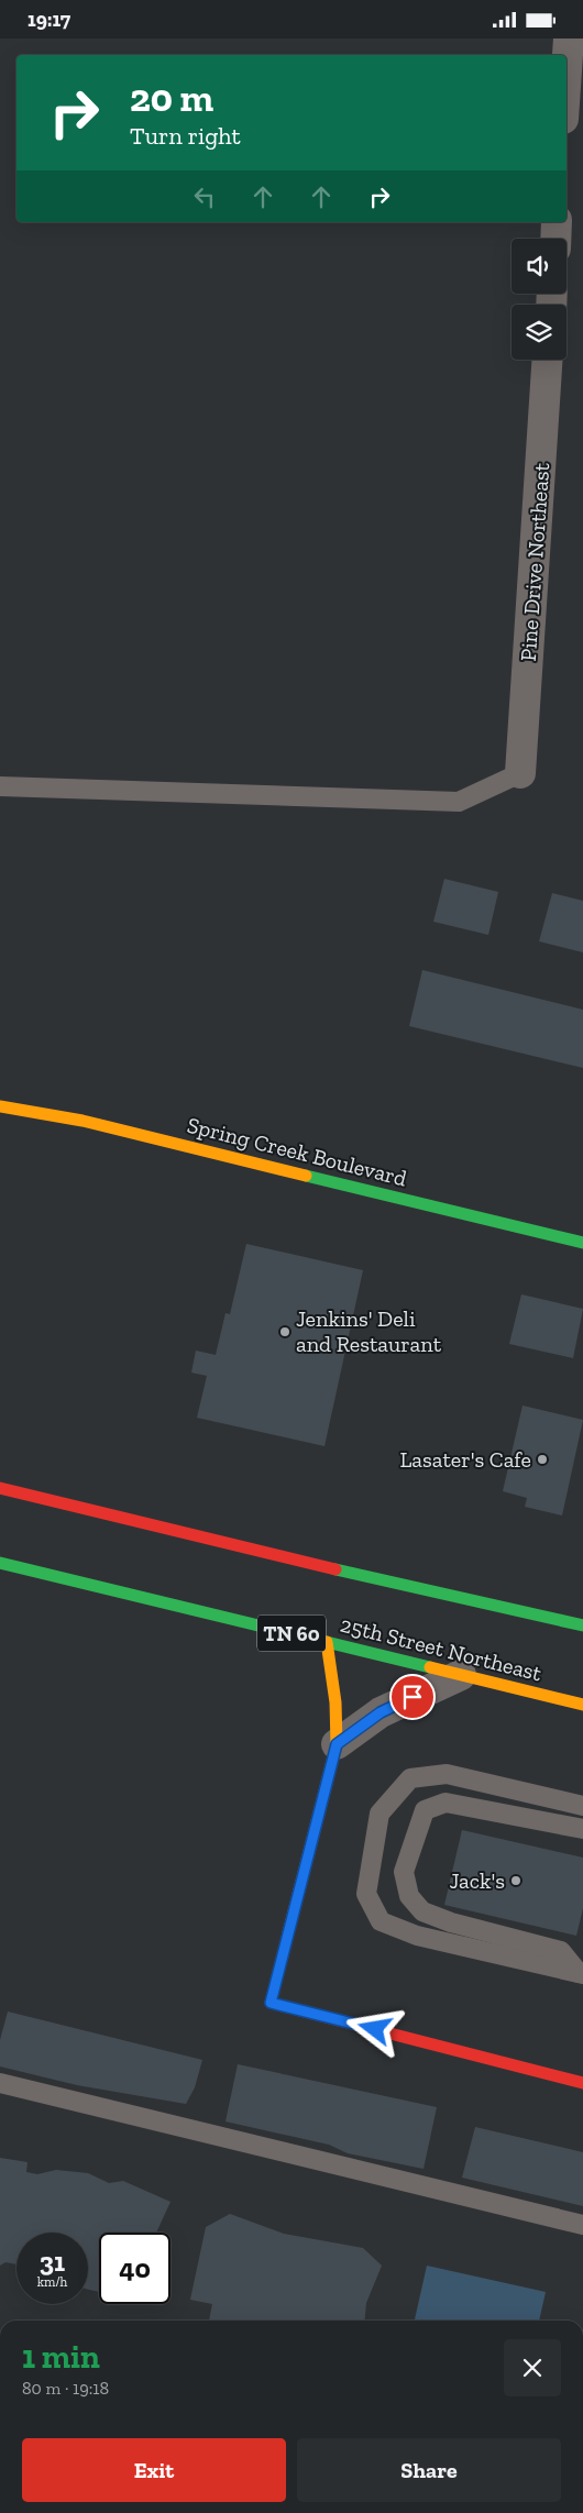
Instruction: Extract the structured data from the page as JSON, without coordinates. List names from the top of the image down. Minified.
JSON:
{"streets":{"main road":["Spring Creek Boulevard","TN 60","25th Street Northeast"],"street":["Pine Drive Northeast"]},"places":["Jenkins' Deli and Restaurant","Lasater's Cafe","Jack's"],"page":{"status":"19:17","turn":["20 m","Turn right"],"speed":"31 km/h","limit":"40","heading":["1 min","80 m · 19:18"],"buttons":["Exit","Share"]}}
